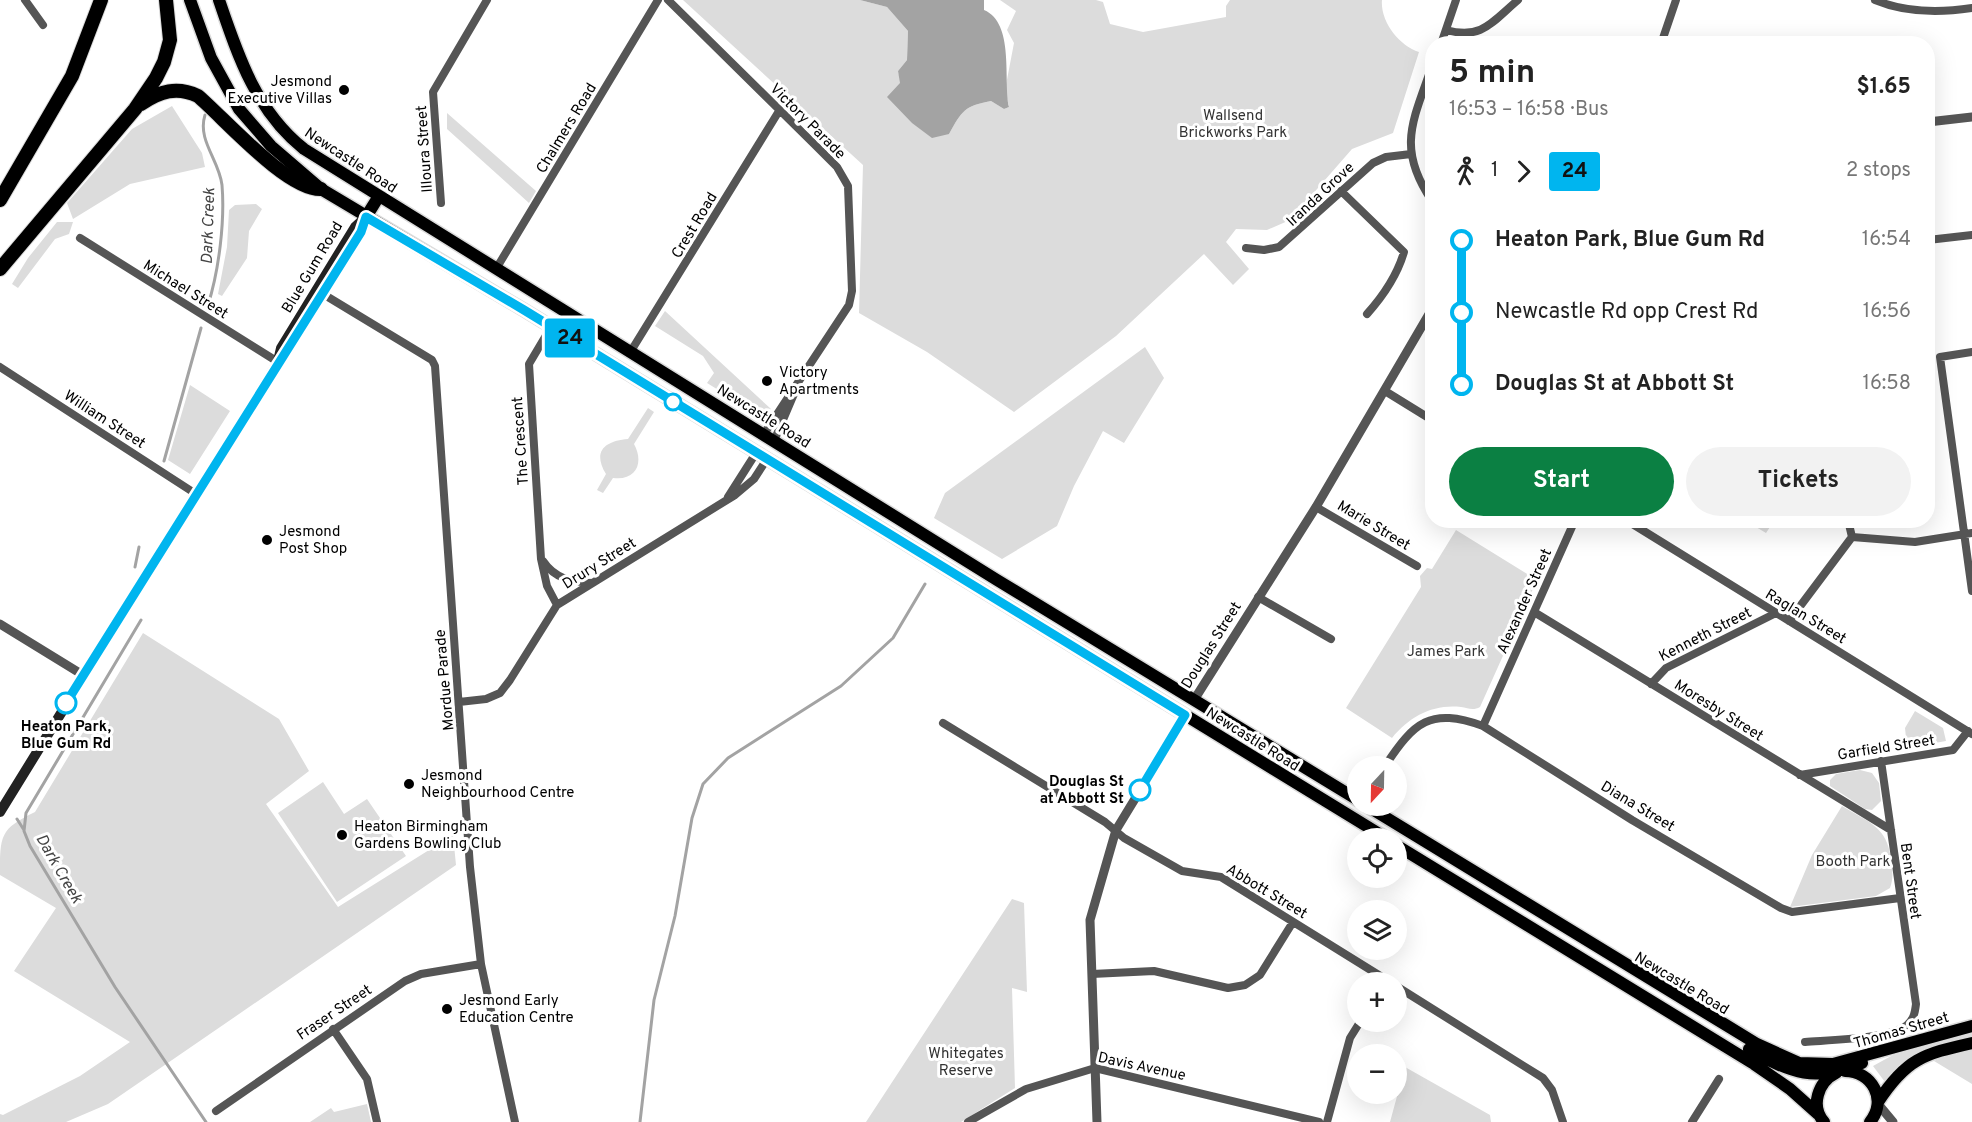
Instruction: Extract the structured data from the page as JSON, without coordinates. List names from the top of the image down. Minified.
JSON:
{"streets":{"highway":["Newcastle Road","Douglas Street","Thomas Street"],"main road":["Blue Gum Road"],"street":["Victory Parade","Chalmers Road","Illoura Street","Iranda Grove","Crest Road","Michael Street","William Street","The Crescent","Marie Street","Drury Street","Alexander Street","Raglan Street","Kenneth Street","Mordue Parade","Moresby Street","Garfield Street","Diana Street","Bent Street","Abbott Street","Fraser Street","Davis Avenue"]},"crossings":[["Victory Parade","Newcastle Road"],["Victory Parade","Crest Road"],["Chalmers Road","Newcastle Road"],["Newcastle Road","Crest Road"],["Newcastle Road","Blue Gum Road"],["Newcastle Road","The Crescent"],["Newcastle Road","Drury Street"],["Newcastle Road","Douglas Street"],["Newcastle Road","Thomas Street"],["Blue Gum Road","Michael Street"],["Blue Gum Road","William Street"],["Blue Gum Road","Mordue Parade"],["The Crescent","Drury Street"],["Marie Street","Douglas Street"],["Drury Street","Mordue Parade"],["Alexander Street","Moresby Street"],["Alexander Street","Diana Street"],["Raglan Street","Kenneth Street"],["Raglan Street","Garfield Street"],["Kenneth Street","Moresby Street"],["Douglas Street","Abbott Street"],["Douglas Street","Davis Avenue"],["Mordue Parade","Fraser Street"],["Moresby Street","Garfield Street"],["Moresby Street","Bent Street"],["Garfield Street","Bent Street"],["Diana Street","Bent Street"],["Bent Street","Thomas Street"]],"water":["Dark Creek"],"parks":["Wallsend Brickworks Park","James Park","Booth Park","Whitegates Reserve"],"places":["Jesmond Executive Villas","Victory Apartments","Jesmond Post Shop","Heaton Park, Blue Gum Rd","Jesmond Neighbourhood Centre","Douglas St at Abbott St","Heaton Birmingham Gardens Bowling Club","Jesmond Early Education Centre"],"lines":["bus line 24"],"north":"bottom","page":{"on_map":"24","heading":["5 min","16:53 – 16:58 · Bus","$1.65"],"legs":["1","24","2 stops"],"list":[{"name":"Heaton Park, Blue Gum Rd","value":"16:54"},{"name":"Newcastle Rd opp Crest Rd","value":"16:56"},{"name":"Douglas St at Abbott St","value":"16:58"}],"buttons":["Start","Tickets"],"map_buttons":["+","−"]}}
